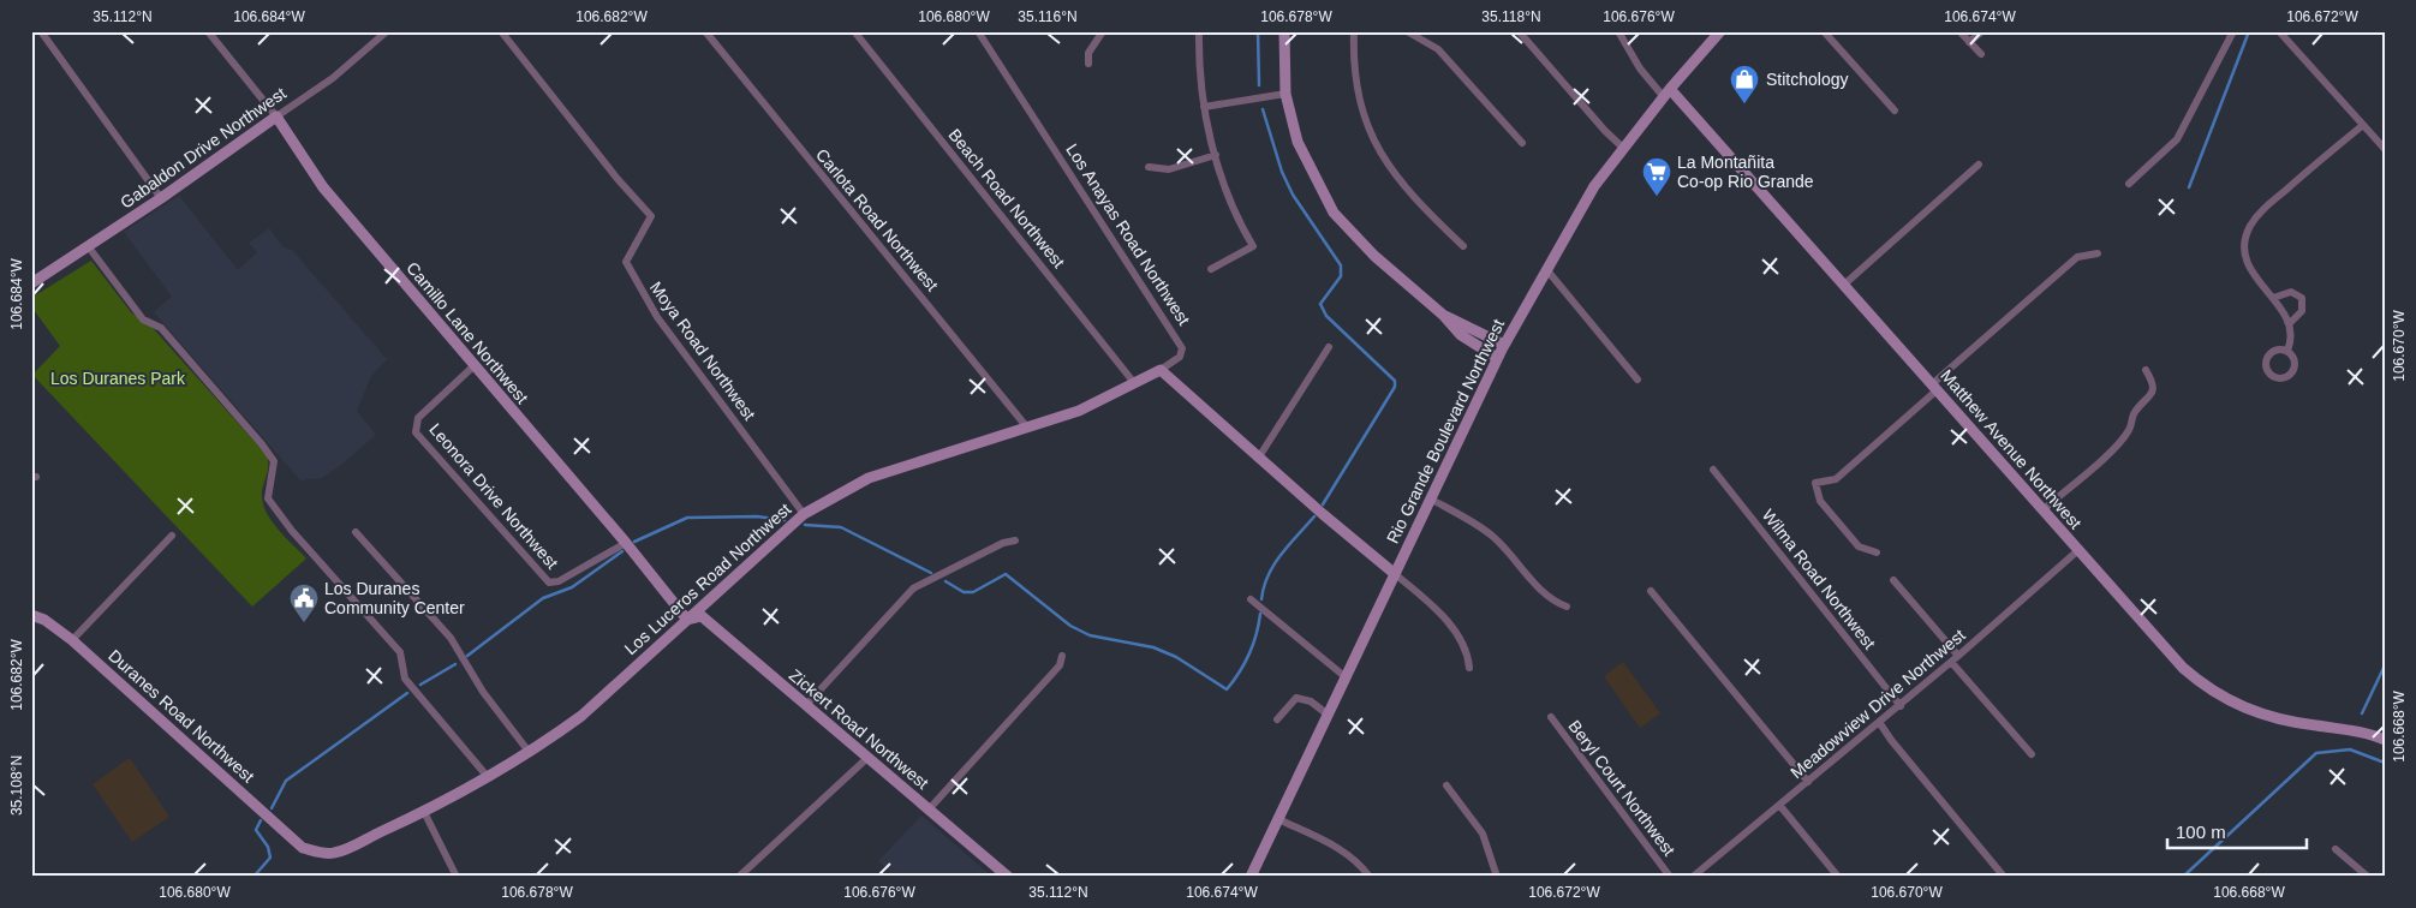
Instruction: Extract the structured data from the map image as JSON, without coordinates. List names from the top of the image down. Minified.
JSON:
{"streets":{"street":["Gabaldon Drive Northwest","Beach Road Northwest","Carlota Road Northwest","Los Anayas Road Northwest","Camillo Lane Northwest","Moya Road Northwest","Rio Grande Boulevard Northwest","Matthew Avenue Northwest","Leonora Drive Northwest","Los Luceros Road Northwest","Wilma Road Northwest","Meadowview Drive Northwest","Duranes Road Northwest","Zickert Road Northwest","Beryl Court Northwest"]},"crossings":[["Gabaldon Drive Northwest","Camillo Lane Northwest"],["Beach Road Northwest","Los Luceros Road Northwest"],["Carlota Road Northwest","Los Luceros Road Northwest"],["Los Anayas Road Northwest","Los Luceros Road Northwest"],["Camillo Lane Northwest","Leonora Drive Northwest"],["Camillo Lane Northwest","Los Luceros Road Northwest"],["Camillo Lane Northwest","Zickert Road Northwest"],["Moya Road Northwest","Los Luceros Road Northwest"],["Rio Grande Boulevard Northwest","Matthew Avenue Northwest"],["Matthew Avenue Northwest","Meadowview Drive Northwest"],["Los Luceros Road Northwest","Duranes Road Northwest"],["Los Luceros Road Northwest","Zickert Road Northwest"],["Wilma Road Northwest","Meadowview Drive Northwest"]],"parks":["Los Duranes Park"],"places":{"shop":["Stitchology"],"supermarket":["La Montañita Co-op Rio Grande"],"public building":["Los Duranes Community Center"]},"scale_bar":"100 m","coordinates":["35.112°N","106.684°W","106.682°W","106.680°W","35.116°N","106.678°W","35.118°N","106.676°W","106.674°W","106.672°W","106.670°W","106.668°W","35.108°N"]}
